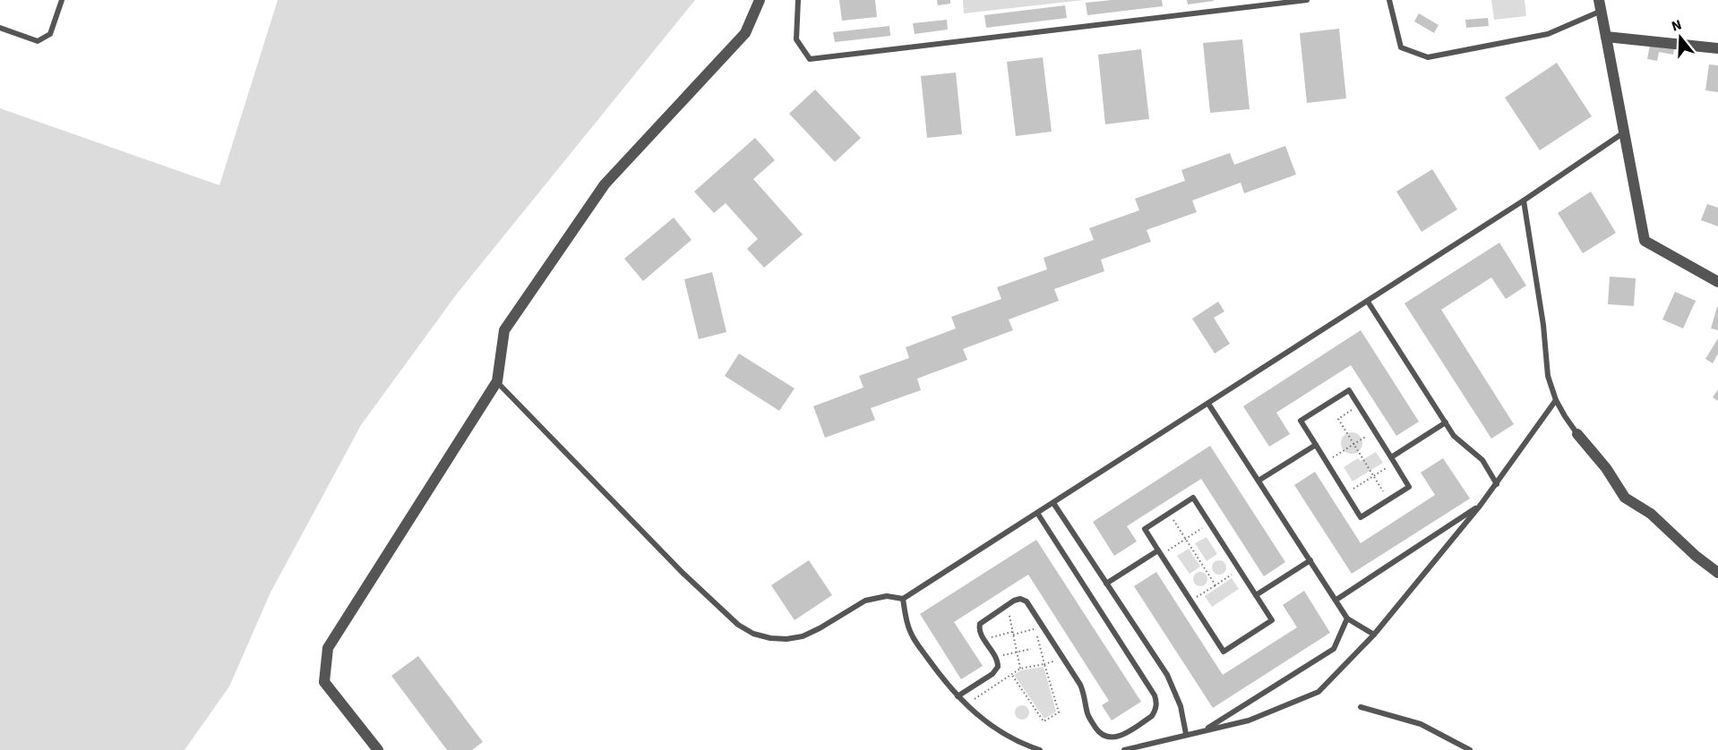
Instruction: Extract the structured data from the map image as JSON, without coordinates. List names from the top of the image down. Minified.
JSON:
{"north":"top"}
